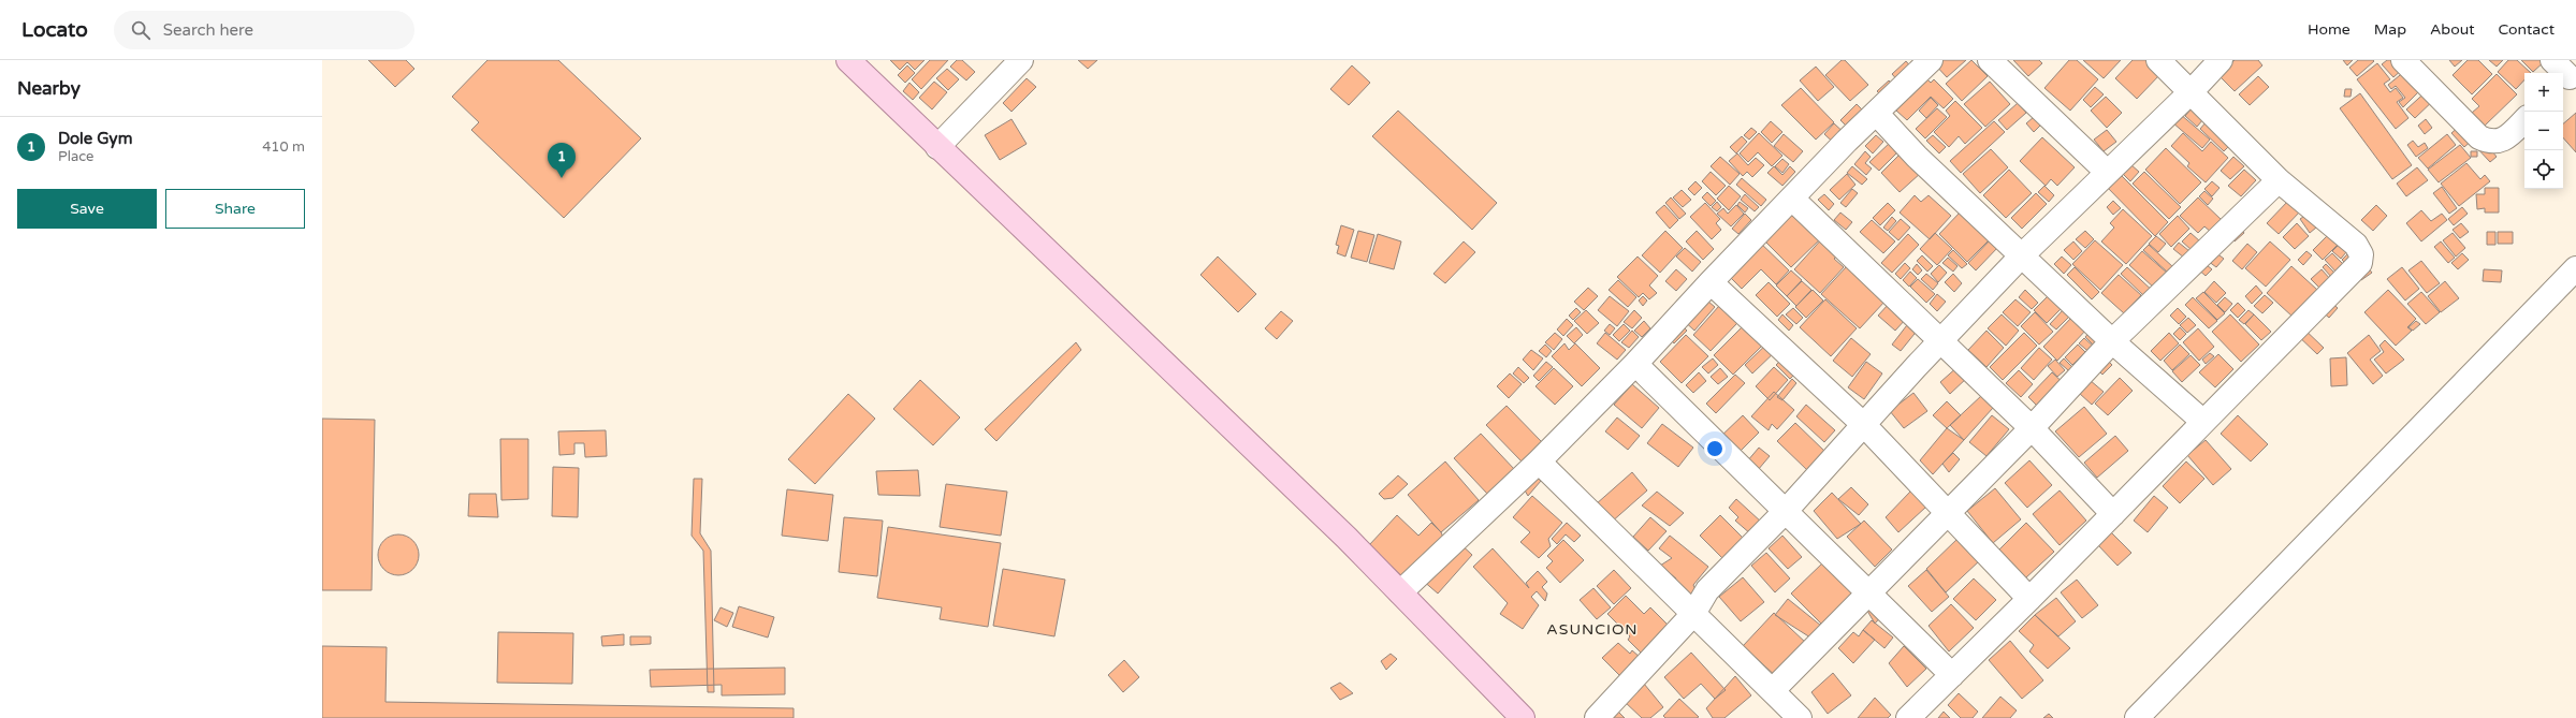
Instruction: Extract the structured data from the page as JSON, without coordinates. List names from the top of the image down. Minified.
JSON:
{"districts":["ASUNCION"],"page":{"header":"Locato","search":"Search here","nav":["Home","Map","About","Contact"],"heading":"Nearby","map_buttons":["+","−"],"list":[{"mark":"1","name":"Dole Gym","note":"Place","value":"410 m"}],"pins":"1","buttons":["Save","Share"]}}
